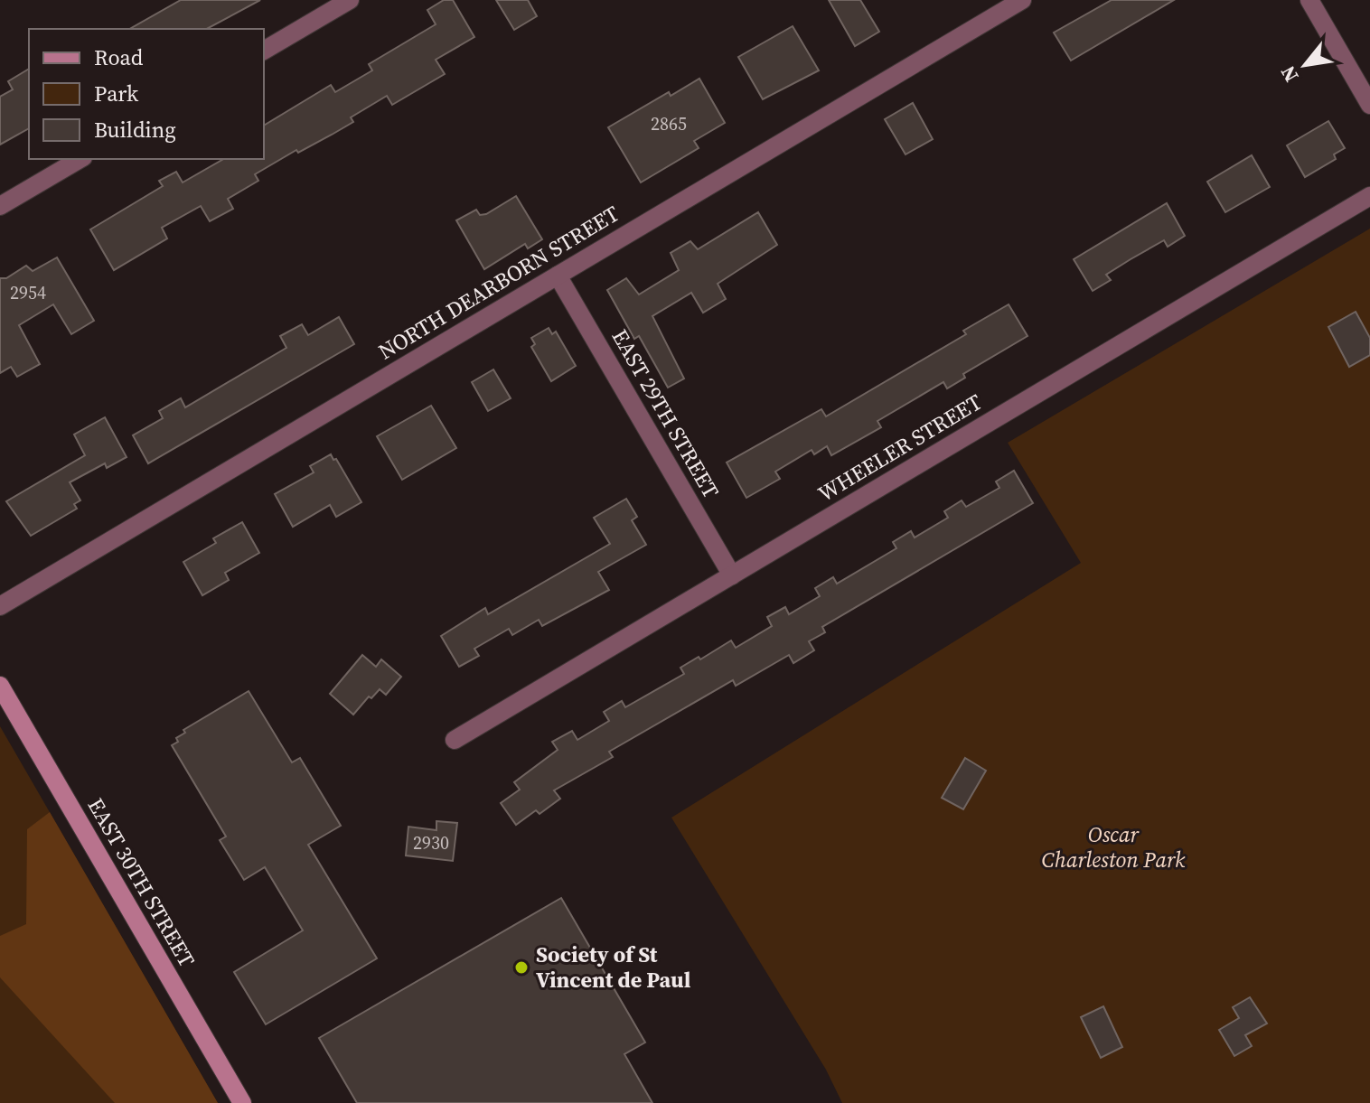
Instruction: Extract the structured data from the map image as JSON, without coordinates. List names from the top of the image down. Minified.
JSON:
{"streets":{"main road":["EAST 30TH STREET"],"street":["NORTH DEARBORN STREET","EAST 29TH STREET","WHEELER STREET"]},"crossings":[["NORTH DEARBORN STREET","EAST 29TH STREET"],["EAST 29TH STREET","WHEELER STREET"]],"parks":["Oscar Charleston Park"],"places":["Society of St Vincent de Paul"],"house_numbers":["2865","2954","2930"],"legend":["Road","Park","Building"],"north":"bottom left"}
